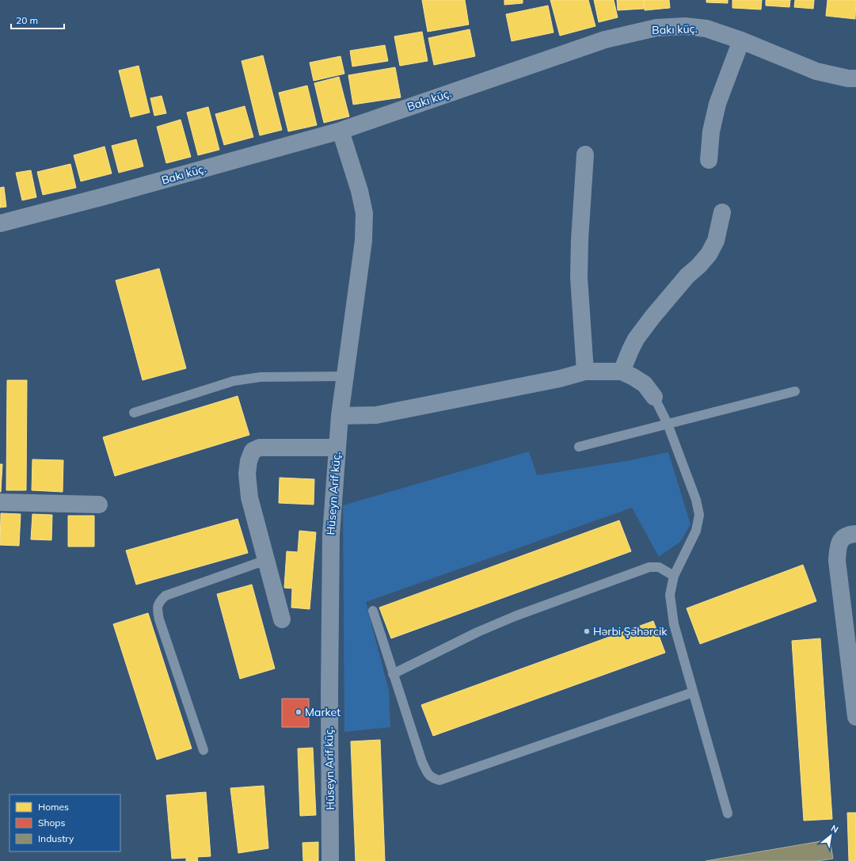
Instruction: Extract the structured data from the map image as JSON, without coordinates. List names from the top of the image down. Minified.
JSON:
{"streets":{"street":["Bakı küç.","Hüseyn Arif küç."]},"crossings":[["Bakı küç.","Hüseyn Arif küç."]],"places":["Hərbi Şəhərcik","Market"],"legend":["Homes","Shops","Industry"],"scale_bar":"20 m","north":"top right"}
